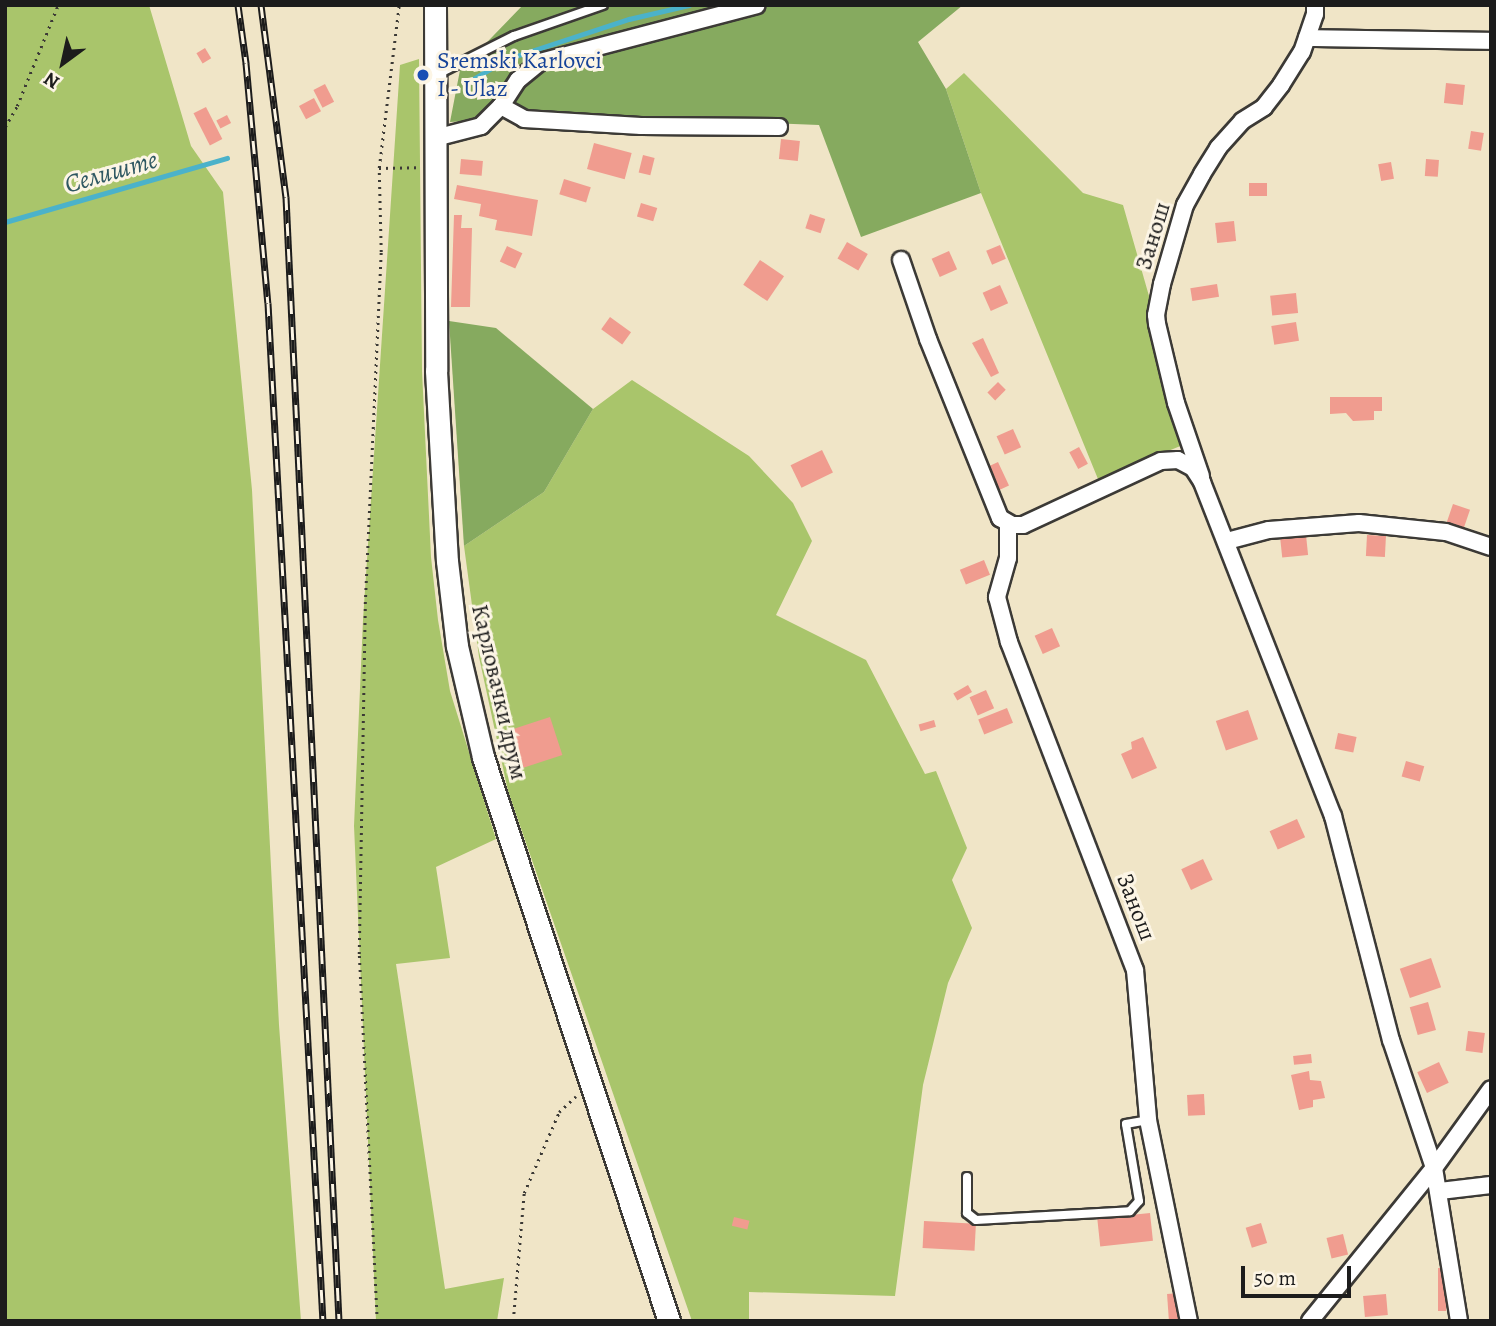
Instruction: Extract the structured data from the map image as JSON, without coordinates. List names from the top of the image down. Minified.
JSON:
{"streets":{"main road":["Карловачки друм"],"street":["Занош"]},"water":["Селиште"],"places":["Sremski Karlovci I - Ulaz"],"scale_bar":"50 m","north":"bottom left"}
